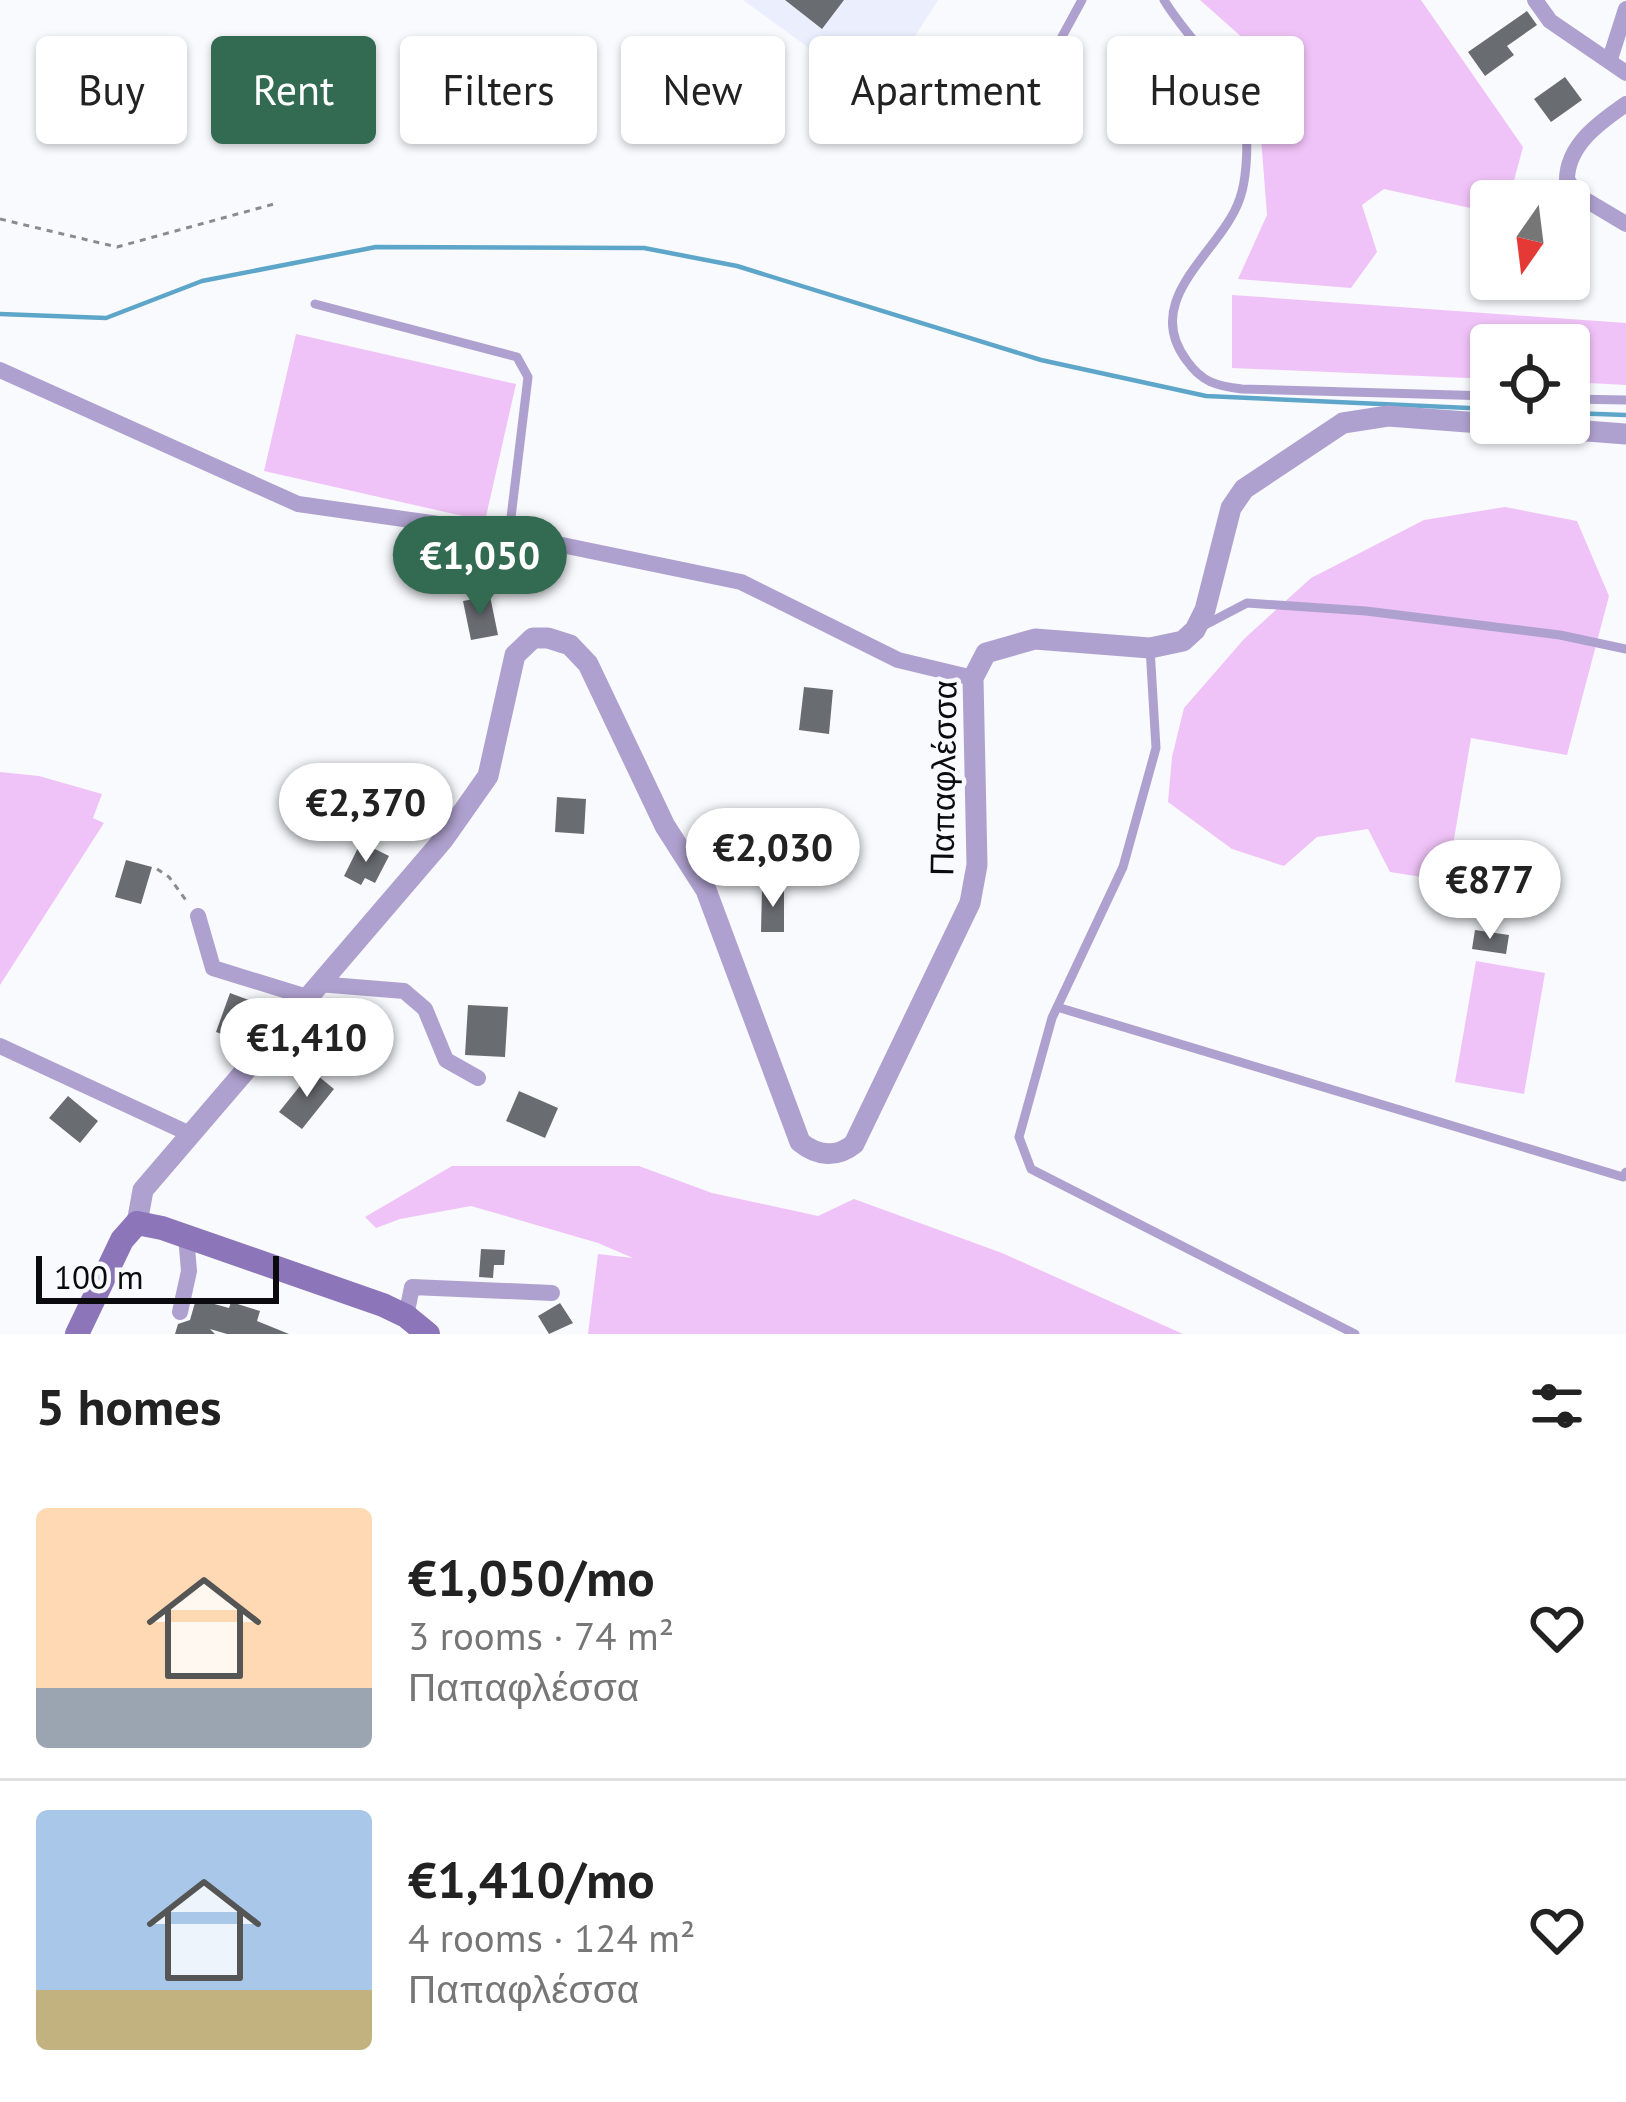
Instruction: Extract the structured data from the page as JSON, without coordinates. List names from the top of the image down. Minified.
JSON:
{"streets":{"street":["Παπαφλέσσα"]},"scale_bar":"100 m","north":"bottom","page":{"chip":["Buy","Rent","Filters","New","Apartment","House"],"price":["€1,050","€2,370","€2,030","€877","€1,410"],"scale":"100 m","heading":"5 homes","list":[{"name":"€1,050/mo","note":"3 rooms · 74 m² · Παπαφλέσσα"},{"name":"€1,410/mo","note":"4 rooms · 124 m² · Παπαφλέσσα"}]}}
